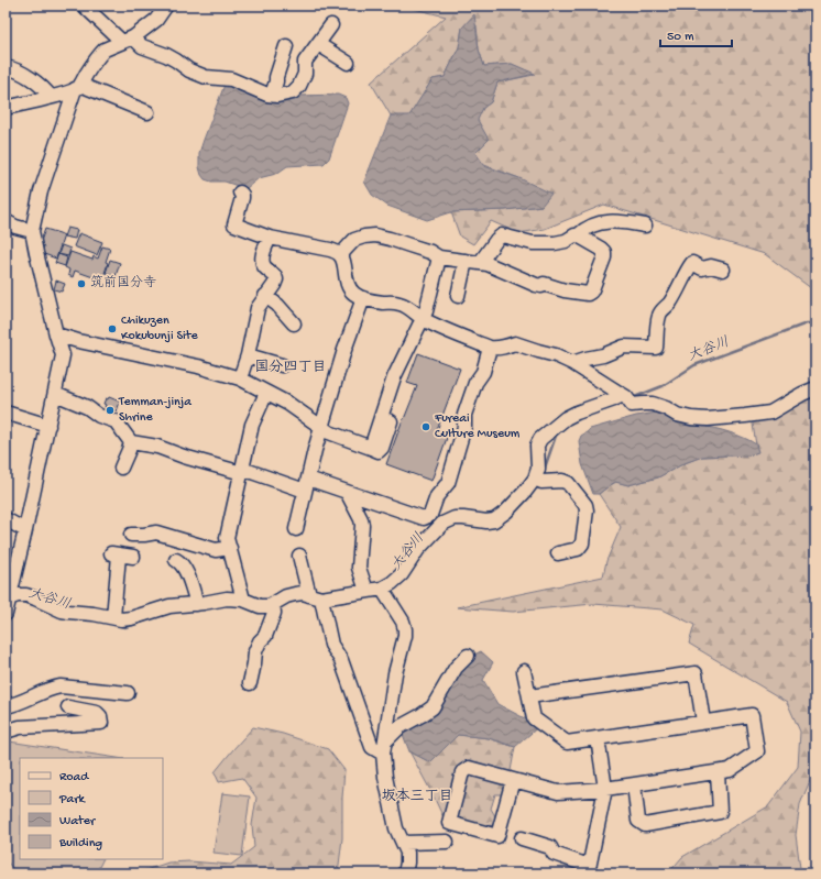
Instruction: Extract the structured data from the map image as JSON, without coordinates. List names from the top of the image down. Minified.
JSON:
{"districts":["国分四丁目","坂本三丁目"],"water":["大谷川"],"places":["筑前国分寺","Chikuzen Kokubunji Site","Temman-jinja Shrine","Fureai Culture Museum"],"legend":["Road","Park","Water","Building"],"scale_bar":"50 m"}
